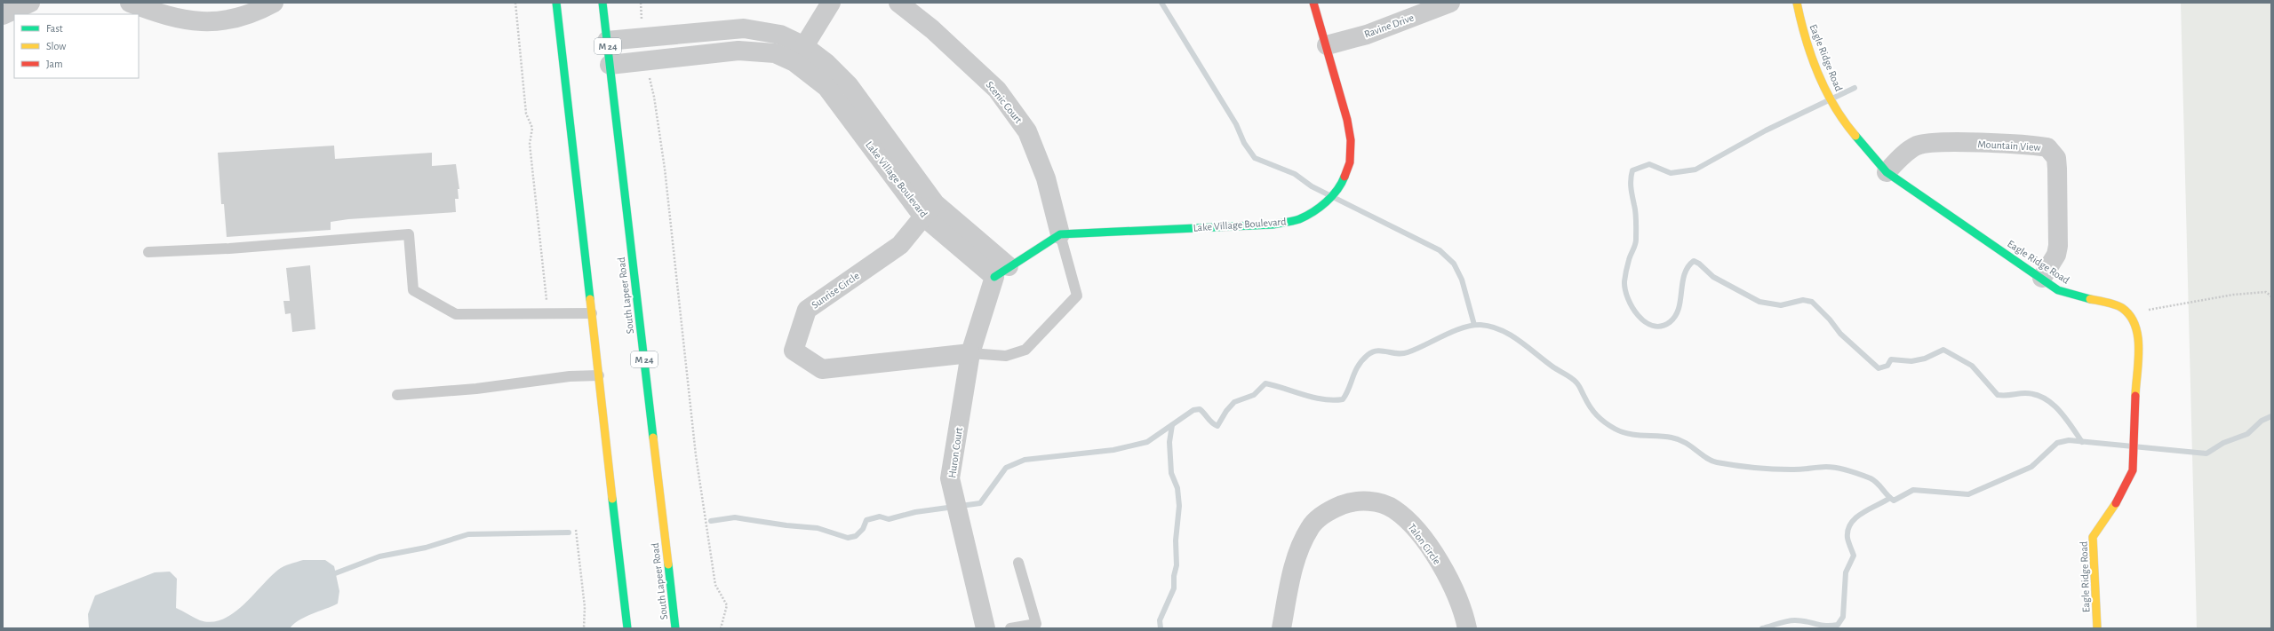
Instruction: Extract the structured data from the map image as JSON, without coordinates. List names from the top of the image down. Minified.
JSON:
{"streets":{"street":["Ravine Drive","M 24","Eagle Ridge Road","Scenic Court","Mountain View","Lake Village Boulevard","Sunrise Circle","South Lapeer Road","Huron Court","Talon Circle"]},"crossings":[["Ravine Drive","Lake Village Boulevard"],["Eagle Ridge Road","Mountain View"],["Scenic Court","Lake Village Boulevard"],["Lake Village Boulevard","Sunrise Circle"],["Lake Village Boulevard","South Lapeer Road"],["Lake Village Boulevard","Huron Court"],["Sunrise Circle","Huron Court"]],"legend":["Fast","Slow","Jam"]}
